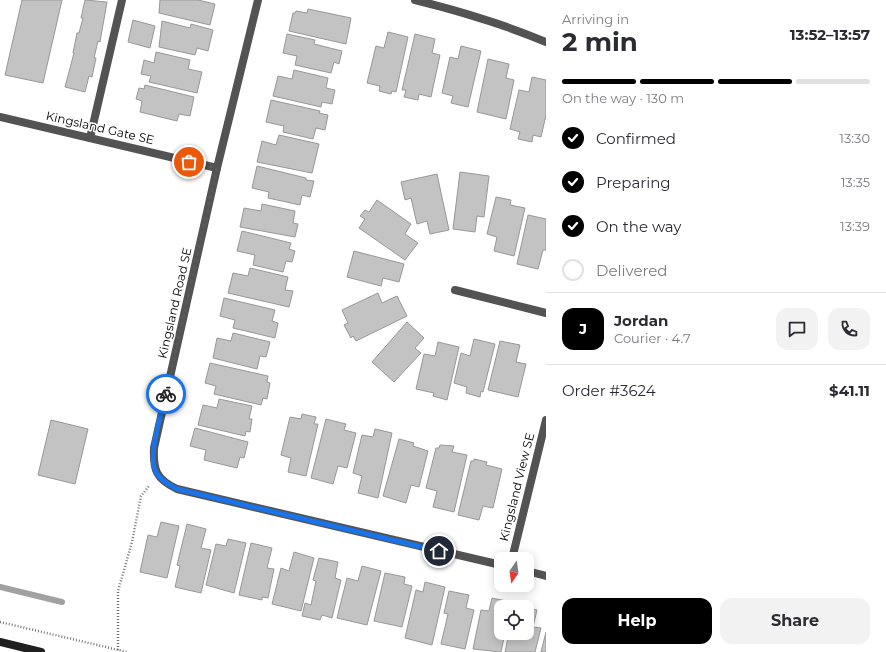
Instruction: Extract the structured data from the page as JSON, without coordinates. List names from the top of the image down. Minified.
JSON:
{"streets":{"street":["Kingsland Gate SE","Kingsland Road SE","Kingsland View SE"]},"crossings":[["Kingsland Gate SE","Kingsland Road SE"]],"north":"bottom","page":{"heading":["2 min","Arriving in","13:52–13:57"],"panel":["Jordan","Courier · 4.7","Order #3624","$41.11"],"bar":"On the way · 130 m","list":[["Confirmed","13:30"],["Preparing","13:35"],["On the way","13:39"],"Delivered"],"round":"J","buttons":["Help","Share"]}}
